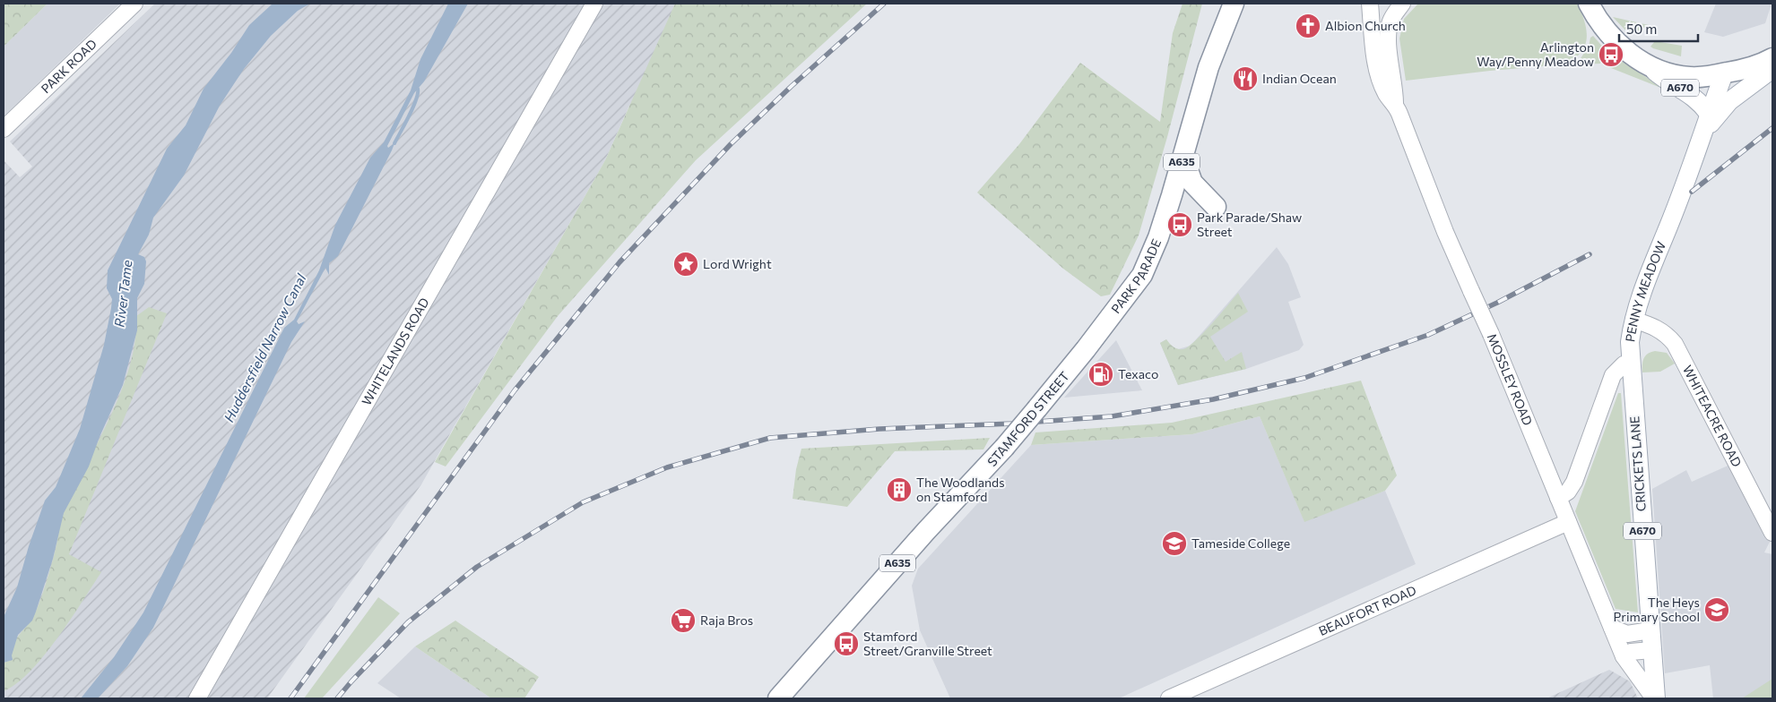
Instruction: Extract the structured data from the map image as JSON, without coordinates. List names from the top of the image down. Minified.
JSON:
{"streets":{"highway":["A670","A635","PARK PARADE","STAMFORD STREET"],"main road":["PENNY MEADOW","CRICKETS LANE"],"street":["PARK ROAD","WHITELANDS ROAD","MOSSLEY ROAD","WHITEACRE ROAD","BEAUFORT ROAD"]},"crossings":[["A670","PENNY MEADOW"],["A635","PARK PARADE"],["PARK PARADE","STAMFORD STREET"],["PENNY MEADOW","WHITEACRE ROAD"],["PENNY MEADOW","CRICKETS LANE"],["MOSSLEY ROAD","CRICKETS LANE"],["MOSSLEY ROAD","BEAUFORT ROAD"]],"water":["River Tame","Huddersfield Narrow Canal"],"places":{"church":["Albion Church"],"bus stop":["Arlington Way/Penny Meadow","Park Parade/Shaw Street","Stamford Street/Granville Street"],"restaurant":["Indian Ocean"],"place":["Lord Wright"],"fuel station":["Texaco"],"building":["The Woodlands on Stamford"],"school or university":["Tameside College","The Heys Primary School"],"supermarket":["Raja Bros"]},"scale_bar":"50 m"}
